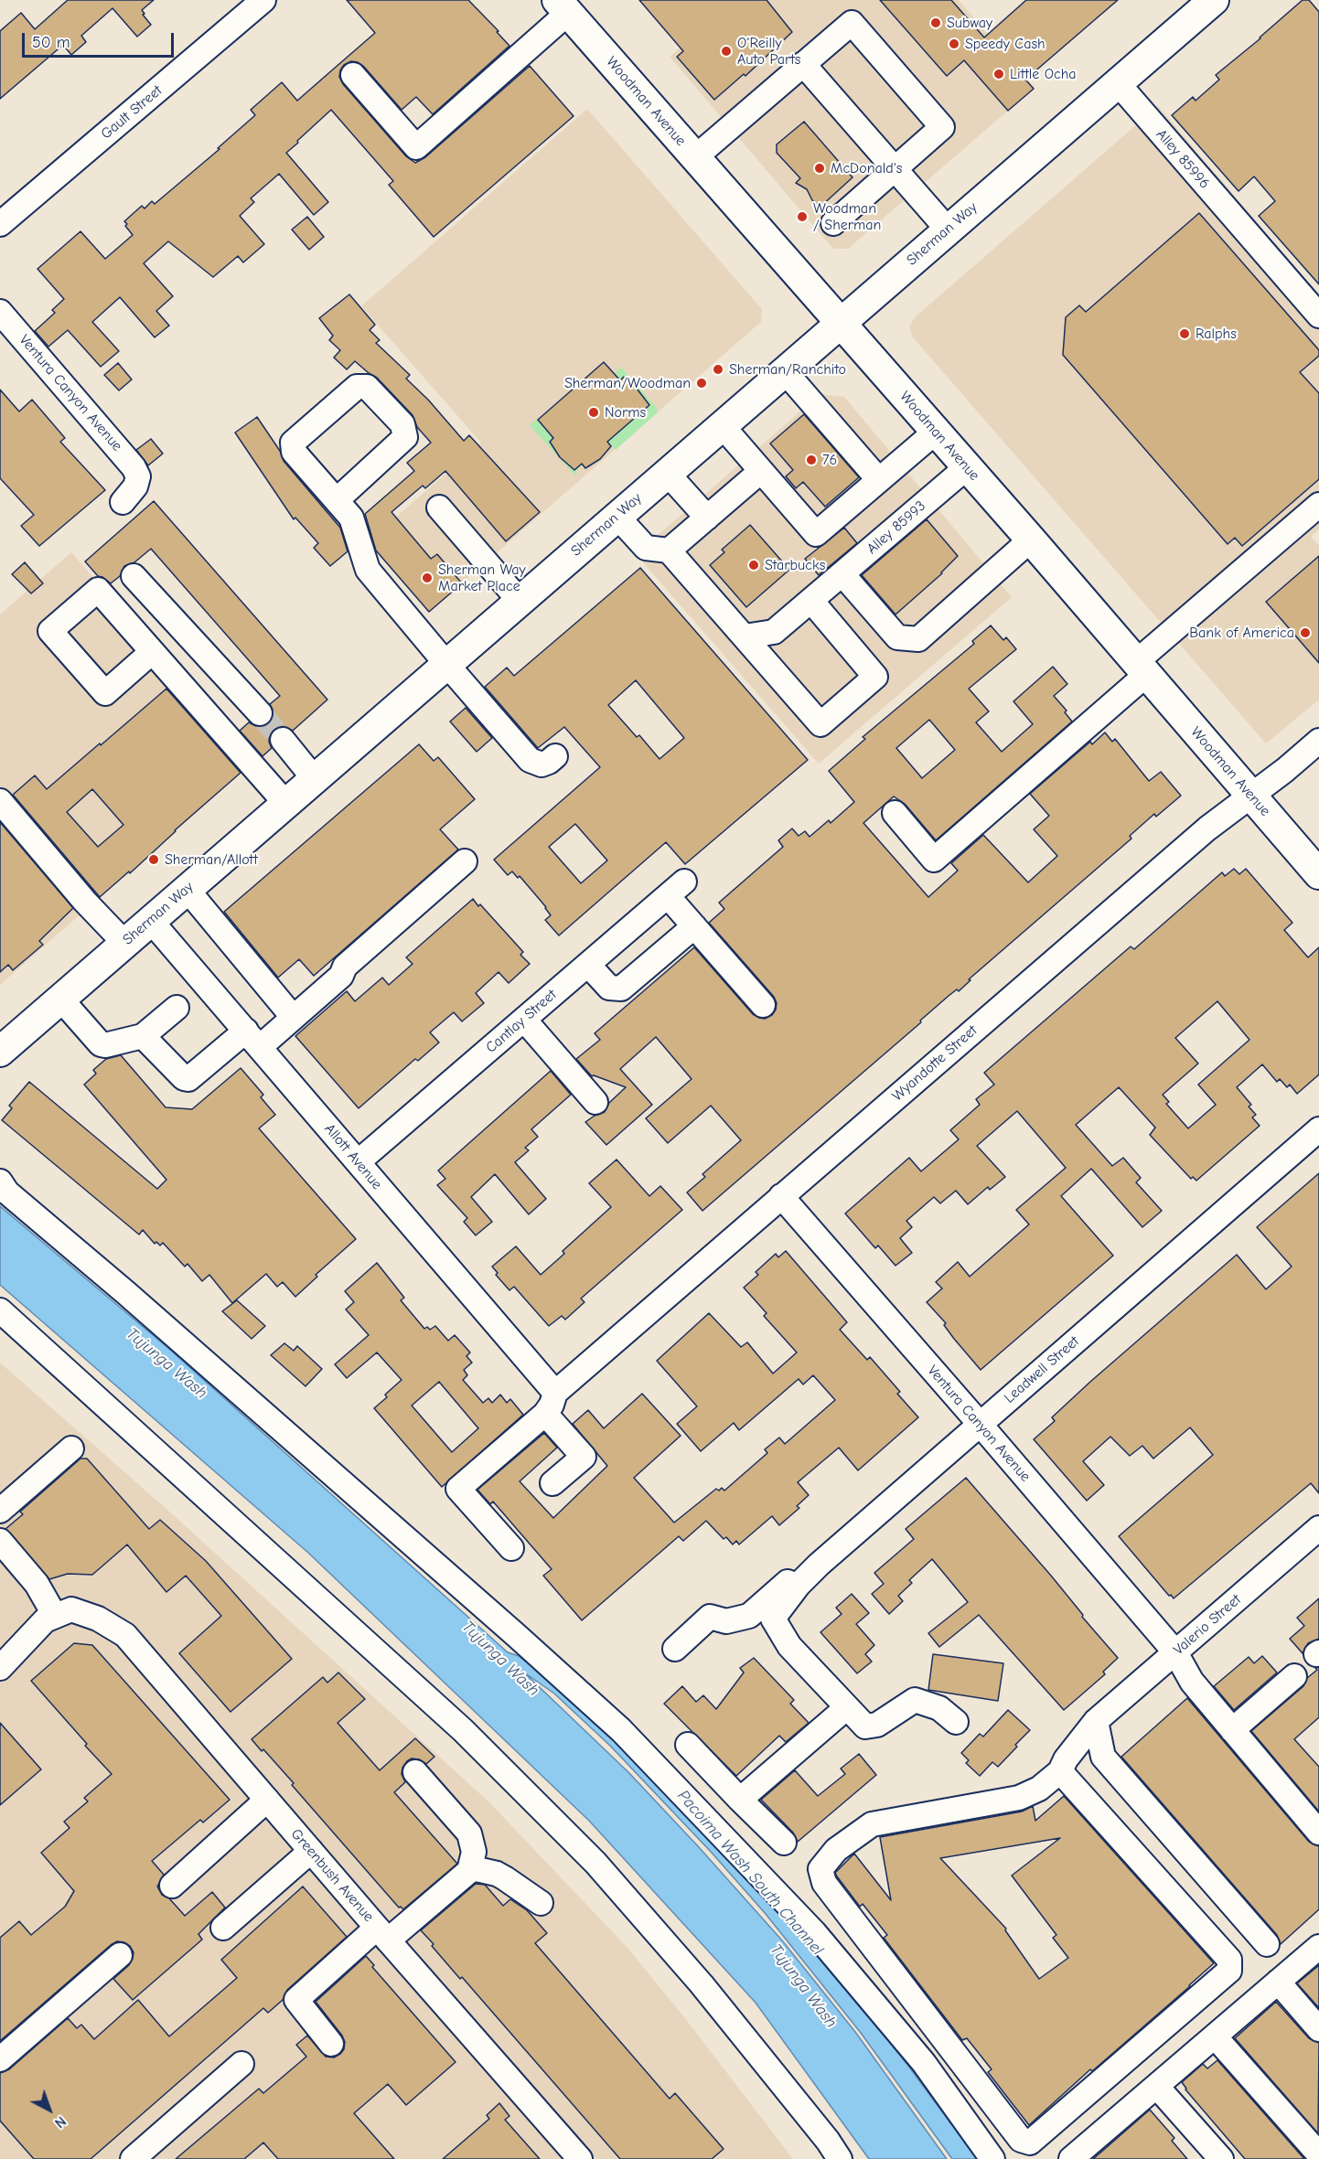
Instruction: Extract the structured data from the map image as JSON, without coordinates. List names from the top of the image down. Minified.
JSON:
{"streets":{"main road":["Woodman Avenue","Sherman Way"],"street":["Gault Street","Alley 85996","Ventura Canyon Avenue","Alley 85993","Cantlay Street","Wyandotte Street","Allott Avenue","Leadwell Street","Valerio Street","Greenbush Avenue"]},"crossings":[["Woodman Avenue","Sherman Way"],["Woodman Avenue","Alley 85993"],["Woodman Avenue","Wyandotte Street"],["Alley 85996","Sherman Way"],["Sherman Way","Allott Avenue"],["Ventura Canyon Avenue","Wyandotte Street"],["Ventura Canyon Avenue","Leadwell Street"],["Ventura Canyon Avenue","Valerio Street"],["Cantlay Street","Allott Avenue"],["Wyandotte Street","Allott Avenue"]],"water":["Tujunga Wash","Pacoima Wash South Channel"],"places":["Subway","Speedy Cash","O'Reilly Auto Parts","Little Ocha","McDonald's","Woodman / Sherman","Ralphs","Sherman/Ranchito","Sherman/Woodman","Norms","76","Starbucks","Sherman Way Market Place","Bank of America","Sherman/Allott"],"scale_bar":"50 m","north":"bottom right"}
